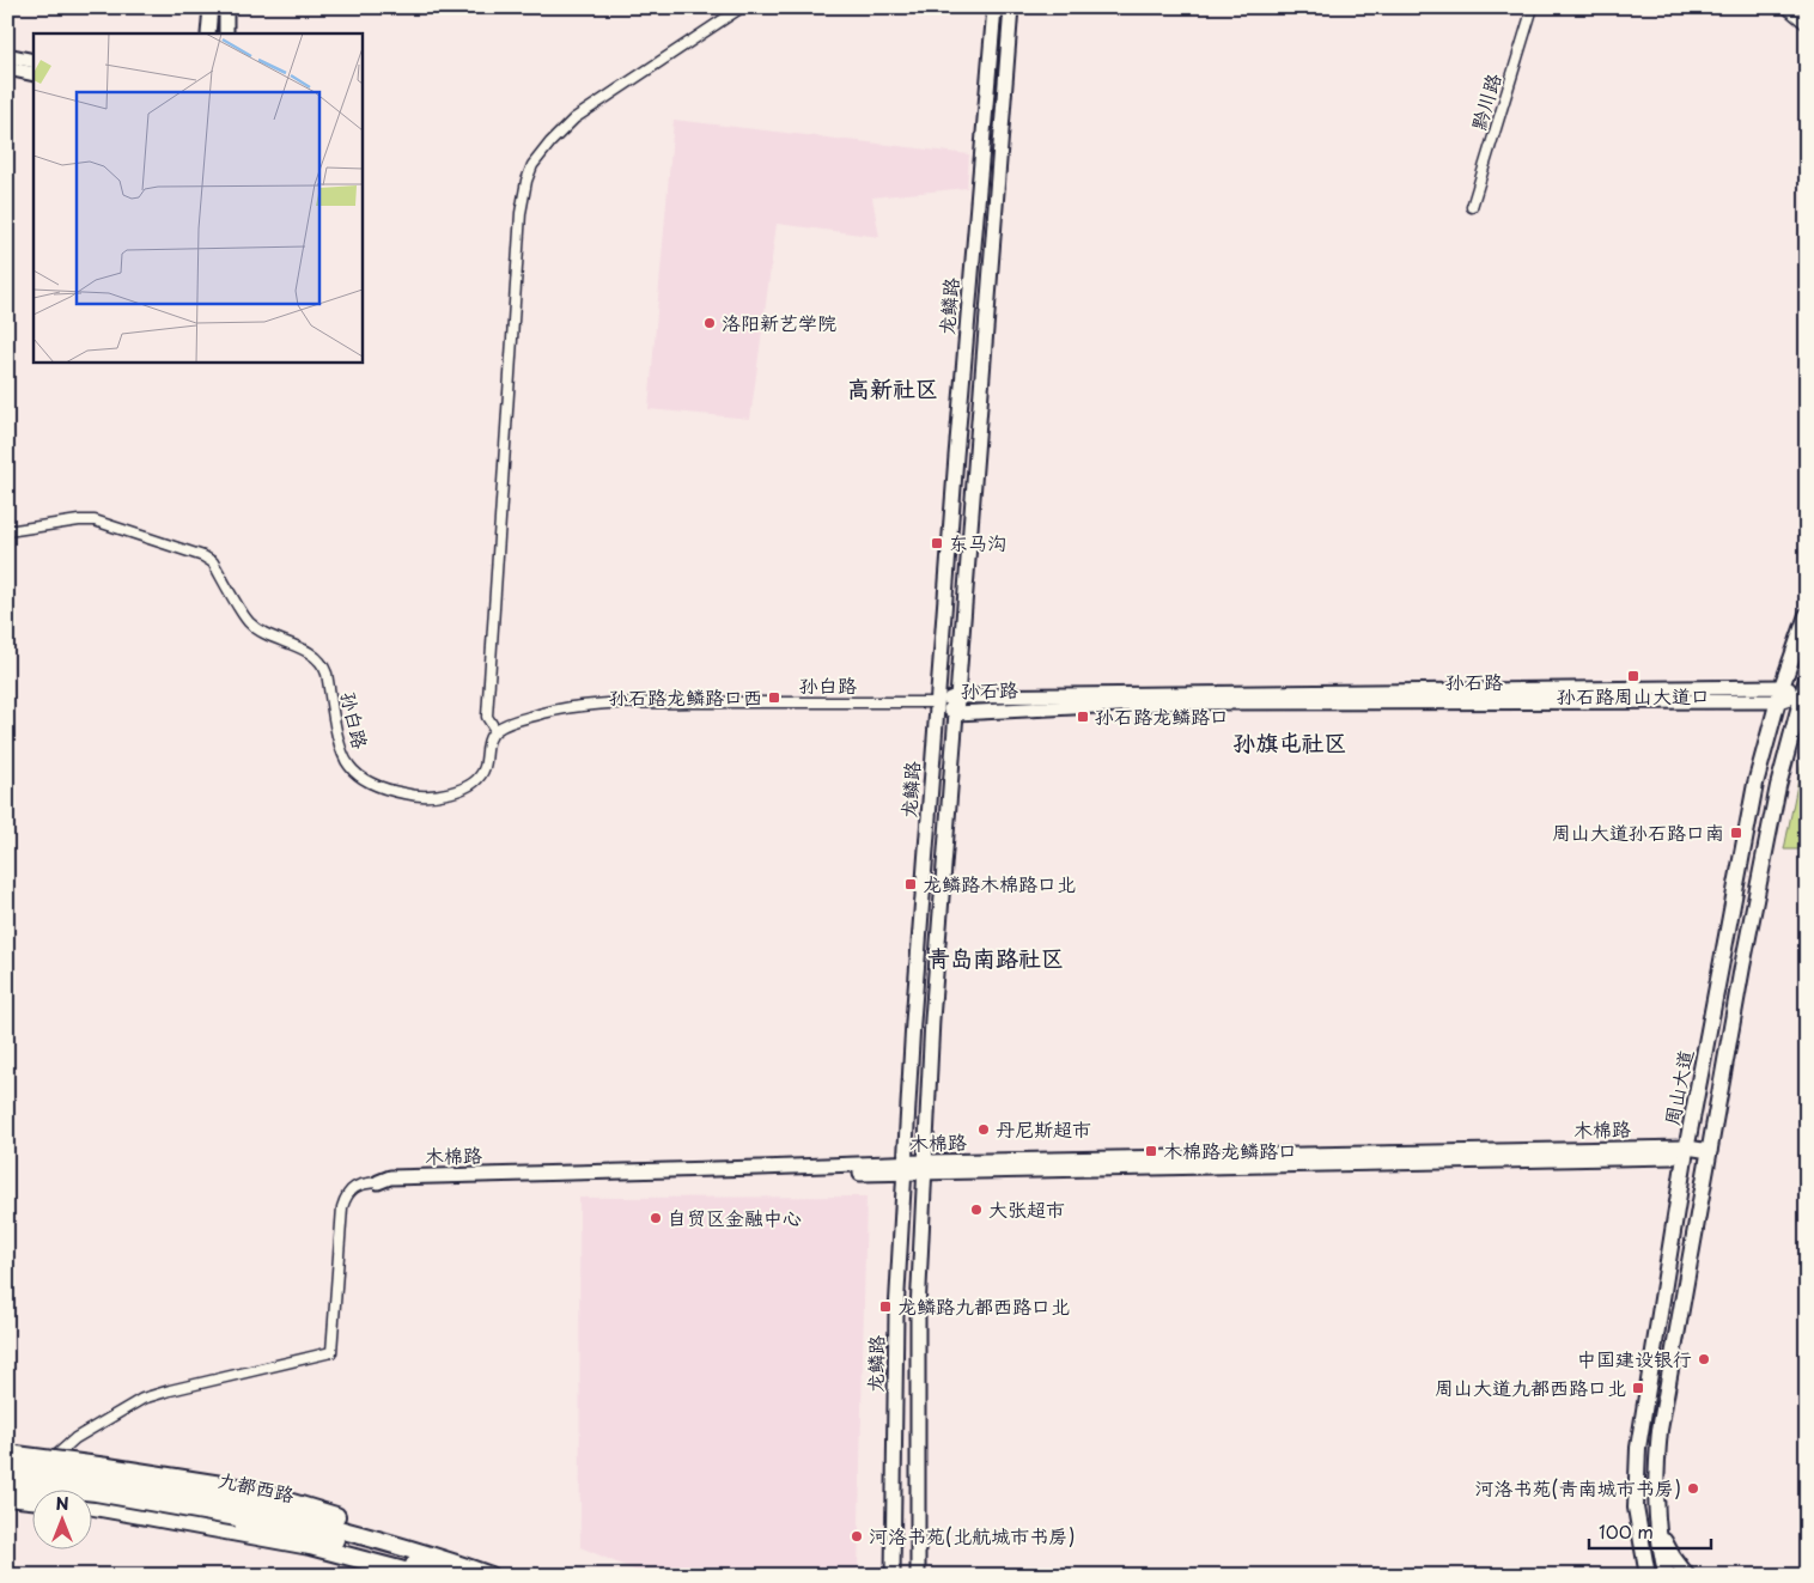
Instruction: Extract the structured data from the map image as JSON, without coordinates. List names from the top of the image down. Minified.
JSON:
{"streets":{"highway":["九都西路"],"main road":["龙鳞路","孙石路","周山大道","木棉路"],"street":["黔川路","孙白路"]},"crossings":[["龙鳞路","孙石路"],["龙鳞路","孙白路"],["龙鳞路","木棉路"],["孙石路","孙白路"],["孙石路","周山大道"],["周山大道","木棉路"]],"districts":["高新社区","孙旗屯社区","青岛南路社区"],"places":{"other":["洛阳新艺学院","丹尼斯超市","大张超市","自贸区金融中心","中国建设银行","河洛书苑(青南城市书房)","河洛书苑(北航城市书房)"],"transit":["东马沟","孙石路周山大道口","孙石路龙鳞路口西","孙石路龙鳞路口","周山大道孙石路口南","龙鳞路木棉路口北","木棉路龙鳞路口","龙鳞路九都西路口北","周山大道九都西路口北"]},"scale_bar":"100 m","north":"top"}
